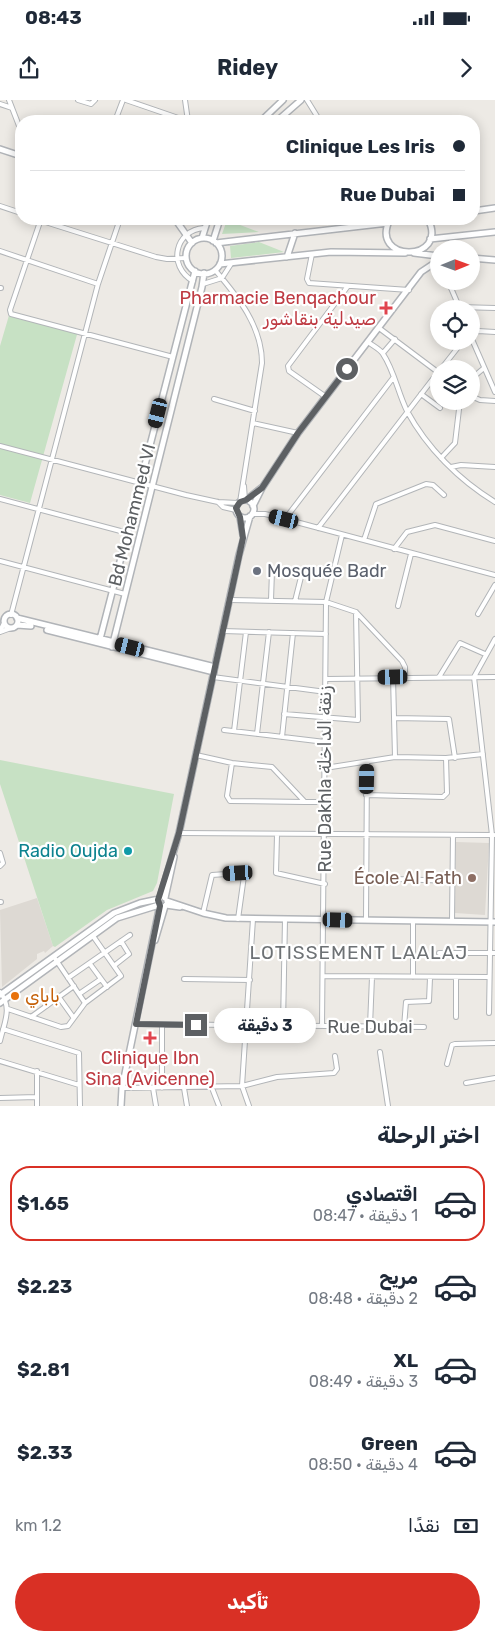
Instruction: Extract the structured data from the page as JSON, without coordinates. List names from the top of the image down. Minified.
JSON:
{"streets":{"main road":["Bd Mohammed VI"],"street":["Rue Dakhla زنقة الداخلة","Rue Dubai"]},"crossings":[["Rue Dakhla زنقة الداخلة","Rue Dubai"]],"districts":["LOTISSEMENT LAALAJ"],"places":{"health":["Pharmacie Benqachour صيدلية بنقاشور","Clinique Ibn Sina (Avicenne)"],"other":["Mosquée Badr","Radio Oujda","École Al Fath","باباي"]},"north":"right","page":{"status":"08:43","header":"Ridey","banner":["Clinique Les Iris","Rue Dubai"],"bubble":"3 دقيقة","heading":"اختر الرحلة","list":[{"name":"اقتصادي","note":"1 دقيقة · 08:47","value":"$1.65"},{"name":"مريح","note":"2 دقيقة · 08:48","value":"$2.23"},{"name":"XL","note":"3 دقيقة · 08:49","value":"$2.81"},{"name":"Green","note":"4 دقيقة · 08:50","value":"$2.33"}],"pay":["نقدًا","1.2 km"],"buttons":"تأكيد"}}
